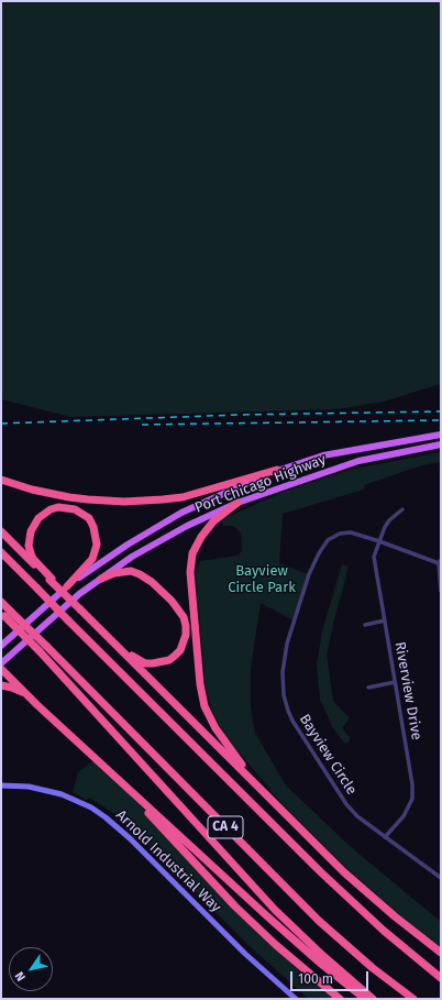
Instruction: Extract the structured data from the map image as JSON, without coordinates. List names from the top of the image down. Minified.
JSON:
{"streets":{"highway":["CA 4"],"main road":["Port Chicago Highway"],"street":["Riverview Drive","Bayview Circle","Arnold Industrial Way"]},"crossings":[["Riverview Drive","Bayview Circle"]],"parks":["Bayview Circle Park"],"scale_bar":"100 m","north":"bottom left"}
